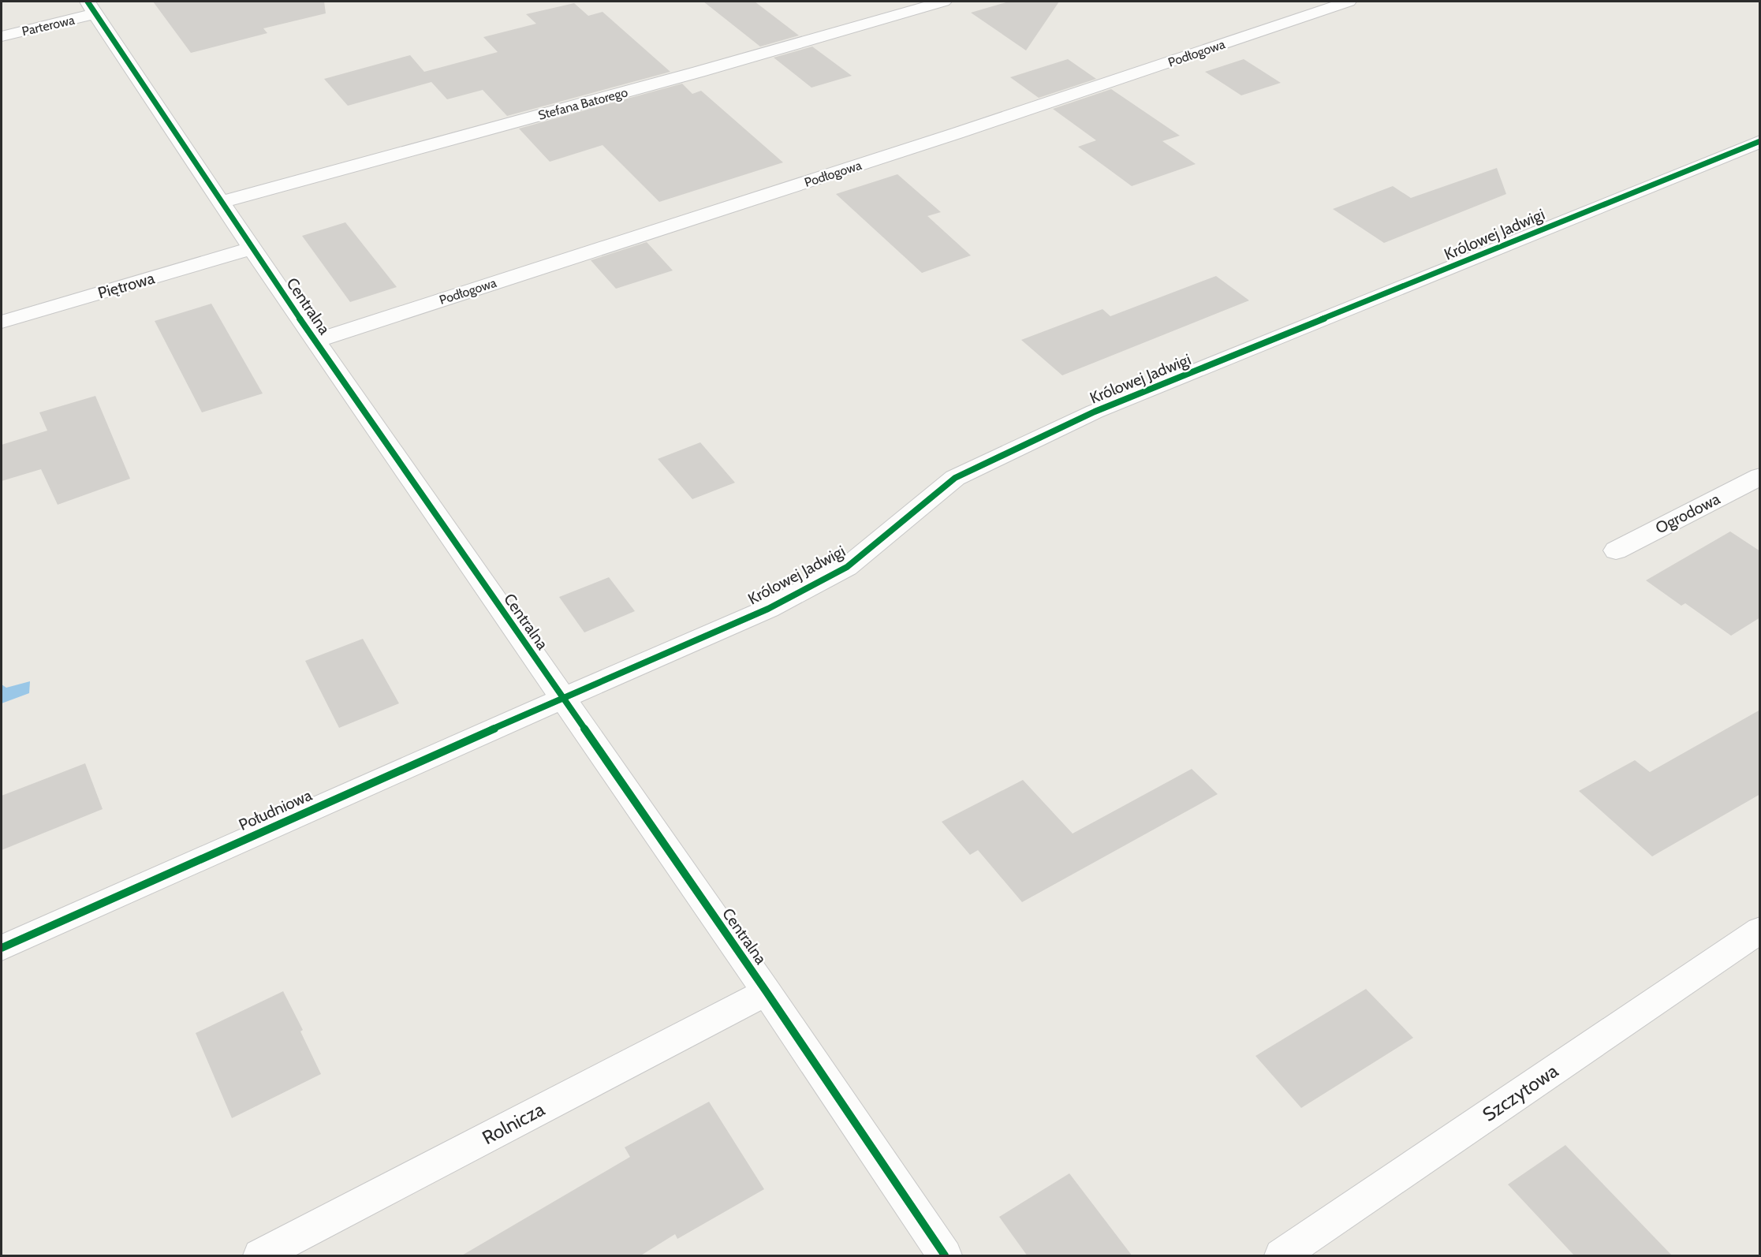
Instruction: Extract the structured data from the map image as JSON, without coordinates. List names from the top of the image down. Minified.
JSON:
{"streets":{"street":["Parterowa","Podłogowa","Stefana Batorego","Królowej Jadwigi","Piętrowa","Centralna","Ogrodowa","Południowa","Szczytowa","Rolnicza"]},"crossings":[["Parterowa","Centralna"],["Podłogowa","Centralna"],["Stefana Batorego","Centralna"],["Królowej Jadwigi","Centralna"],["Królowej Jadwigi","Południowa"],["Piętrowa","Centralna"],["Centralna","Południowa"],["Centralna","Rolnicza"]]}
